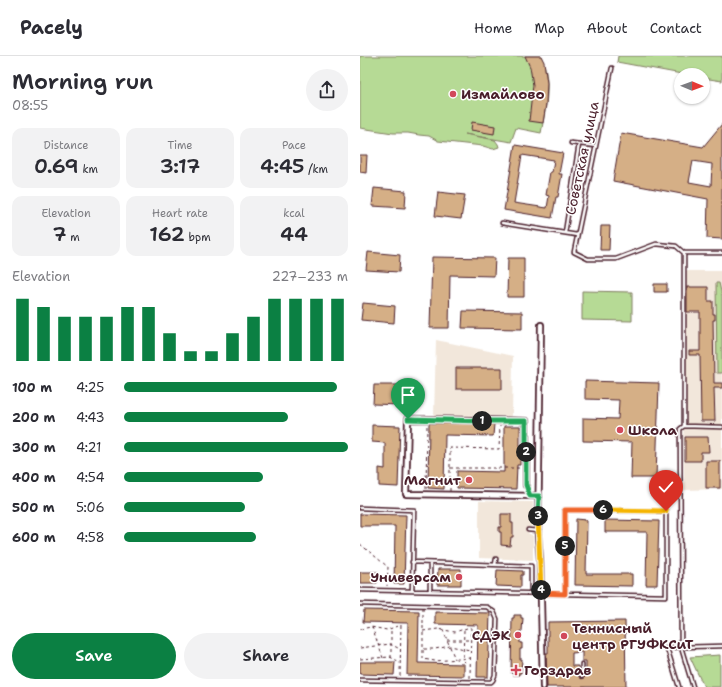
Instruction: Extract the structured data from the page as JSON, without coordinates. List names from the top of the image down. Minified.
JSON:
{"streets":{"lane":["Советская улица"]},"places":{"other":["Измайлово","Школа","Магнит","Универсам","СДЭК","Теннисный центр РГУФКСиТ"],"health":["Горздрав"]},"north":"right","page":{"header":"Pacely","nav":["Home","Map","About","Contact"],"heading":["Morning run","08:55"],"stats":[["Distance","0.69 km"],["Time","3:17"],["Pace","4:45 /km"],["Elevation","7 m"],["Heart rate","162 bpm"],["kcal","44"]],"chart":["Elevation","227–233 m"],"list":[{"name":"100 m","note":"4:25"},{"name":"200 m","note":"4:43"},{"name":"300 m","note":"4:21"},{"name":"400 m","note":"4:54"},{"name":"500 m","note":"5:06"},{"name":"600 m","note":"4:58"}],"pins":["1","2","6","3","5","4"],"buttons":["Save","Share"]}}
